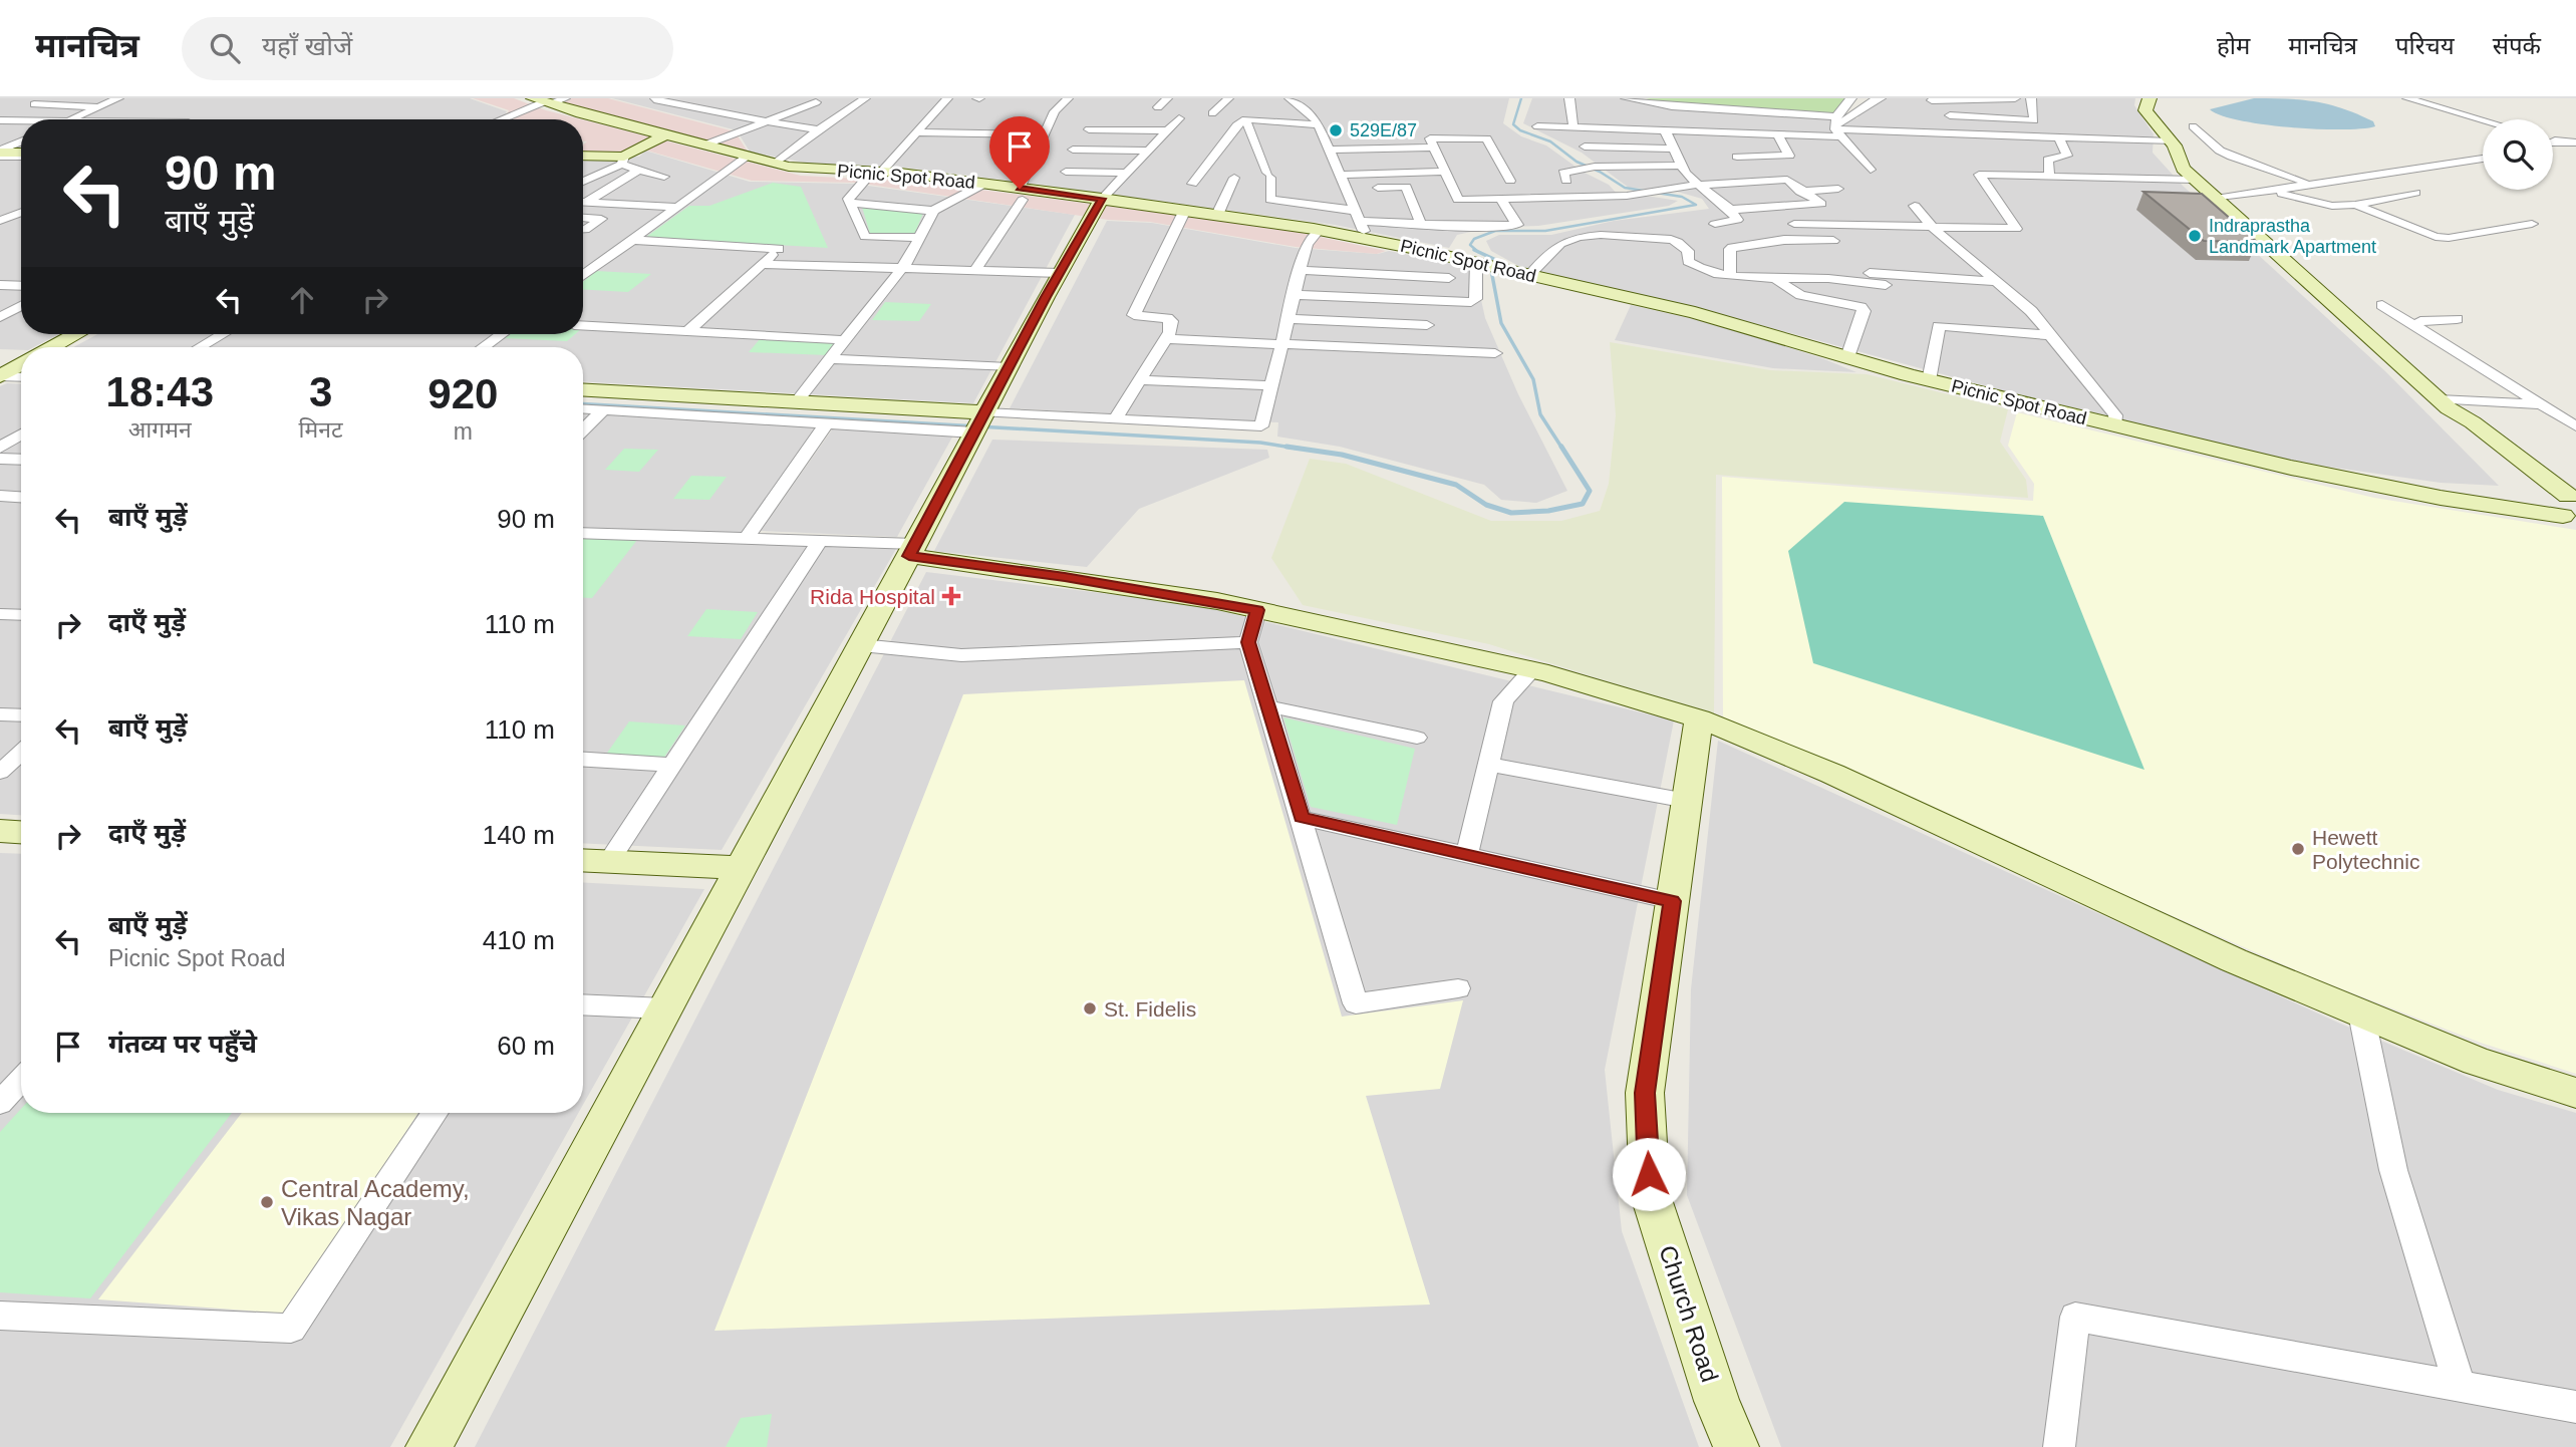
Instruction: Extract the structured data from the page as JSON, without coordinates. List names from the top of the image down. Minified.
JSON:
{"streets":{"street":["Picnic Spot Road","Church Road"]},"places":{"other":["529E/87","Indraprastha Landmark Apartment","Hewett Polytechnic","St. Fidelis","Central Academy, Vikas Nagar"],"health":["Rida Hospital"]},"page":{"header":"मानचित्र","search":"यहाँ खोजें","nav":["होम","मानचित्र","परिचय","संपर्क"],"turn":["90 m","बाएँ मुड़ें"],"eta":["18:43","आगमन","3","मिनट","920","m"],"list":[{"name":"बाएँ मुड़ें","value":"90 m"},{"name":"दाएँ मुड़ें","value":"110 m"},{"name":"बाएँ मुड़ें","value":"110 m"},{"name":"दाएँ मुड़ें","value":"140 m"},{"name":"बाएँ मुड़ें","note":"Picnic Spot Road","value":"410 m"},{"name":"गंतव्य पर पहुँचे","value":"60 m"}]}}
